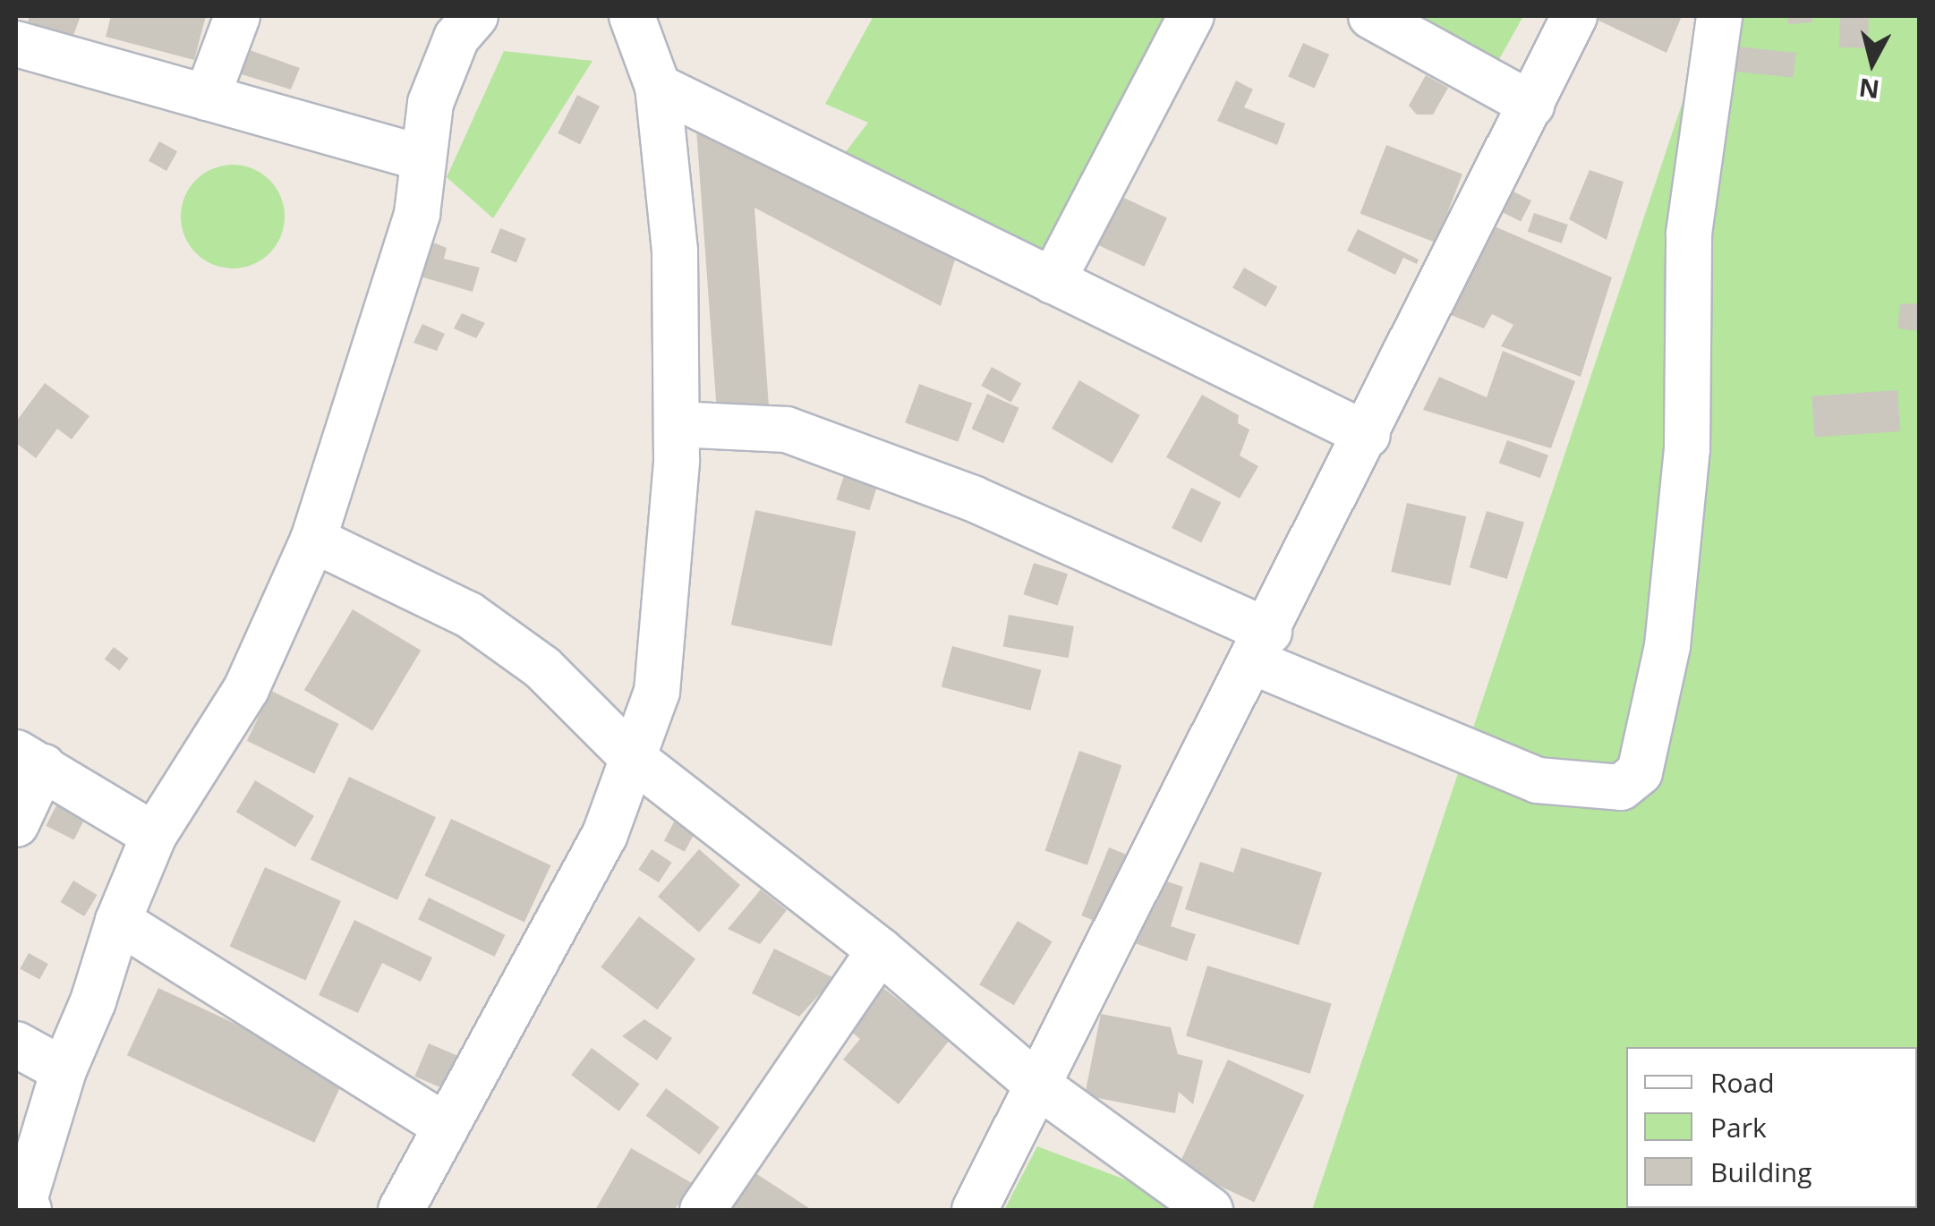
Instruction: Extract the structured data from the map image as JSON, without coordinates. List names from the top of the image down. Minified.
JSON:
{"legend":["Road","Park","Building"],"north":"bottom"}
